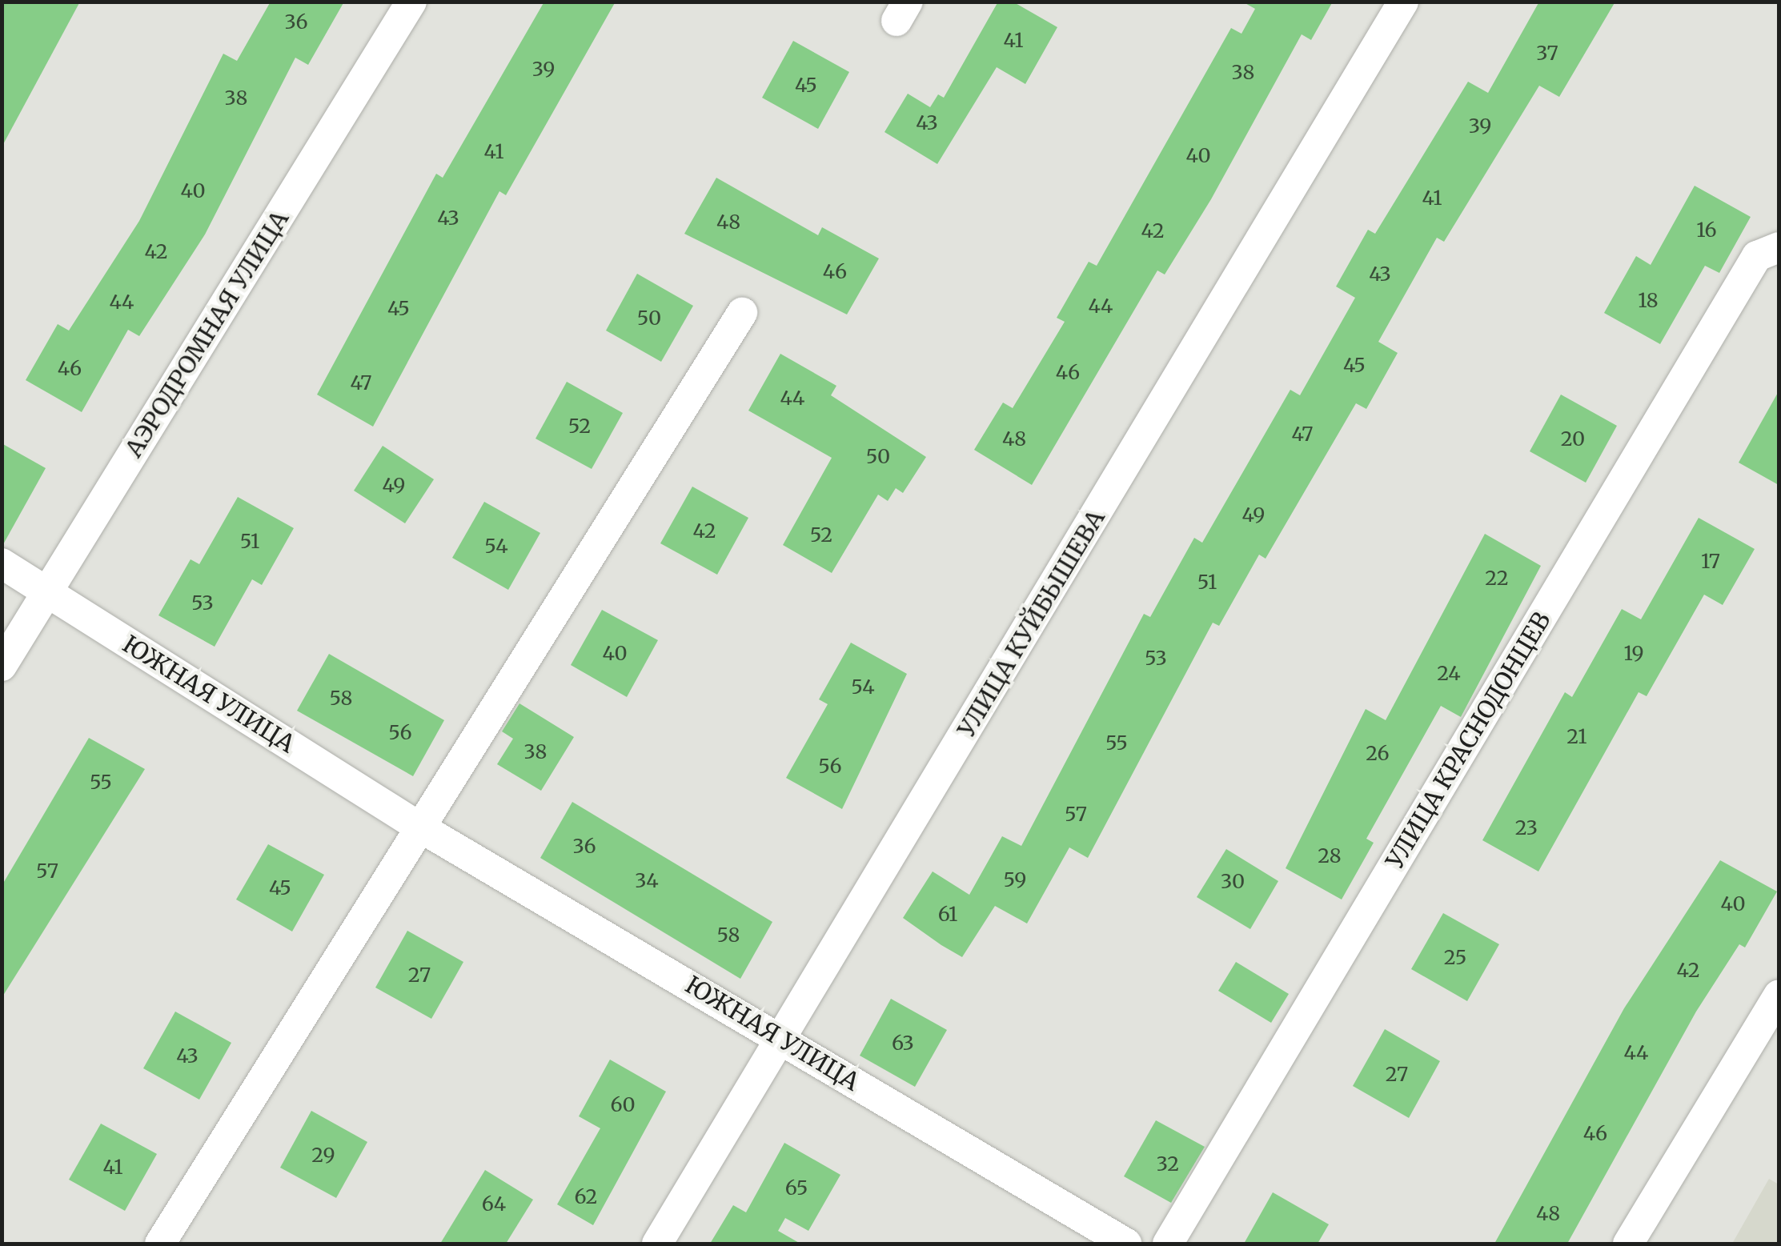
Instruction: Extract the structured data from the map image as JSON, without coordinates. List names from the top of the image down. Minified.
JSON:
{"streets":{"street":["АЭРОДРОМНАЯ УЛИЦА","УЛИЦА КУЙБЫШЕВА","ЮЖНАЯ УЛИЦА","УЛИЦА КРАСНОДОНЦЕВ"]},"crossings":[["АЭРОДРОМНАЯ УЛИЦА","ЮЖНАЯ УЛИЦА"],["УЛИЦА КУЙБЫШЕВА","ЮЖНАЯ УЛИЦА"]],"house_numbers":["36","41","37","39","38","45","38","43","39","41","40","40","41","43","48","16","42","42","46","43","18","44","44","45","50","45","46","46","47","44","52","47","48","20","50","49","49","42","52","51","54","17","22","51","53","40","19","53","24","54","58","56","21","55","38","26","56","55","57","23","36","28","57","59","34","30","45","40","61","58","25","42","27","63","44","43","27","60","46","29","32","41","65","62","64","48"]}
